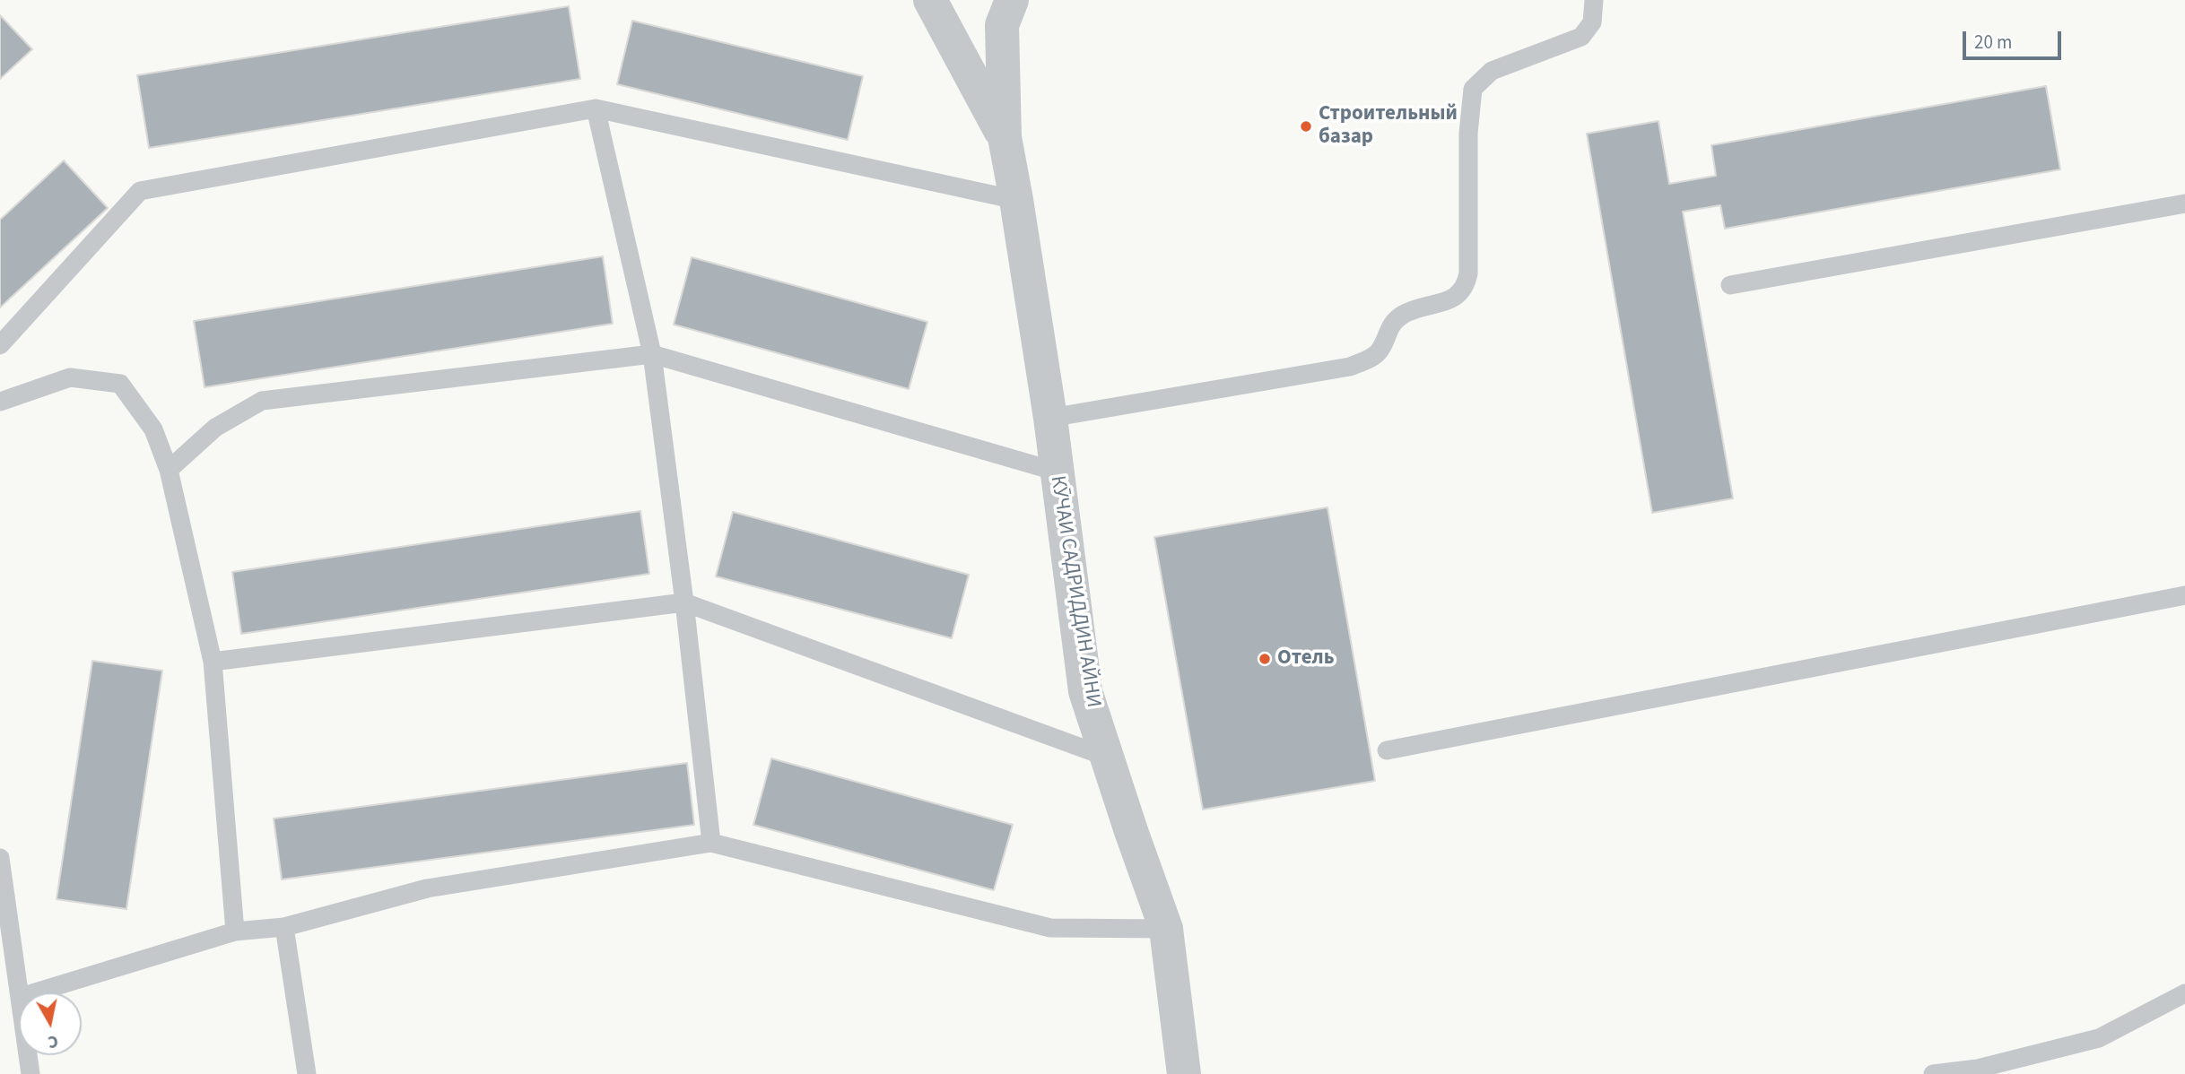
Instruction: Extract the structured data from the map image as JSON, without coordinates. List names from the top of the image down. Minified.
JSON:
{"streets":{"street":["КӮЧАИ САДРИДДИН АЙНИ"]},"places":["Строительный базар","Отель"],"scale_bar":"20 m","north":"bottom"}
